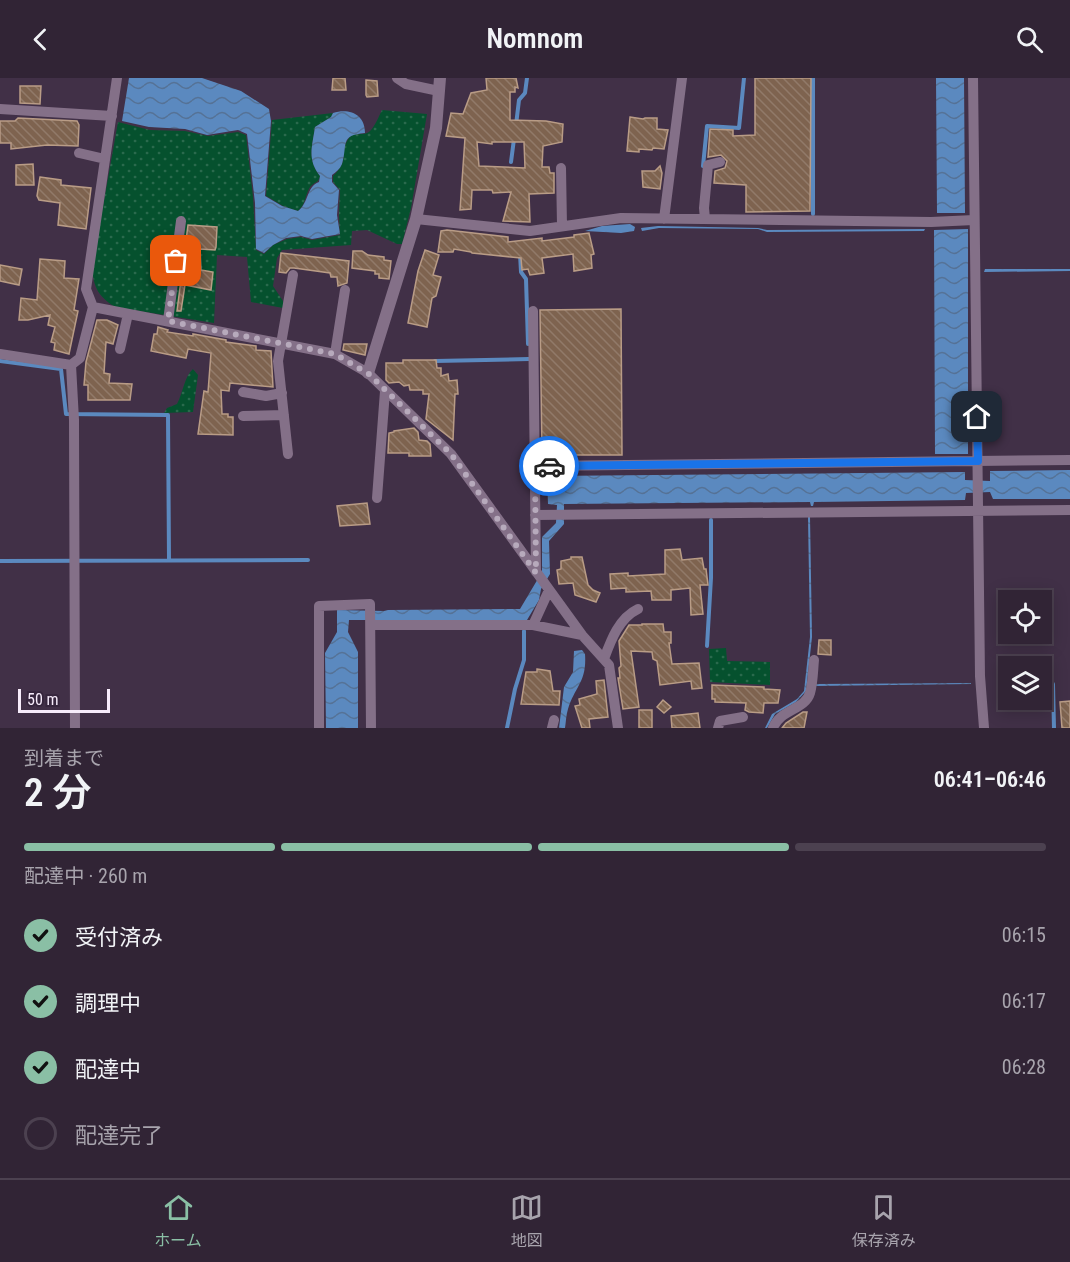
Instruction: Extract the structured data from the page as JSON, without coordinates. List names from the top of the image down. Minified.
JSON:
{"scale_bar":"50 m","page":{"header":"Nomnom","scale":"50 m","heading":["2 分","到着まで","06:41–06:46"],"bar":"配達中 · 260 m","list":[["受付済み","06:15"],["調理中","06:17"],["配達中","06:28"],"配達完了"],"tabs":["ホーム","地図","保存済み"]}}
